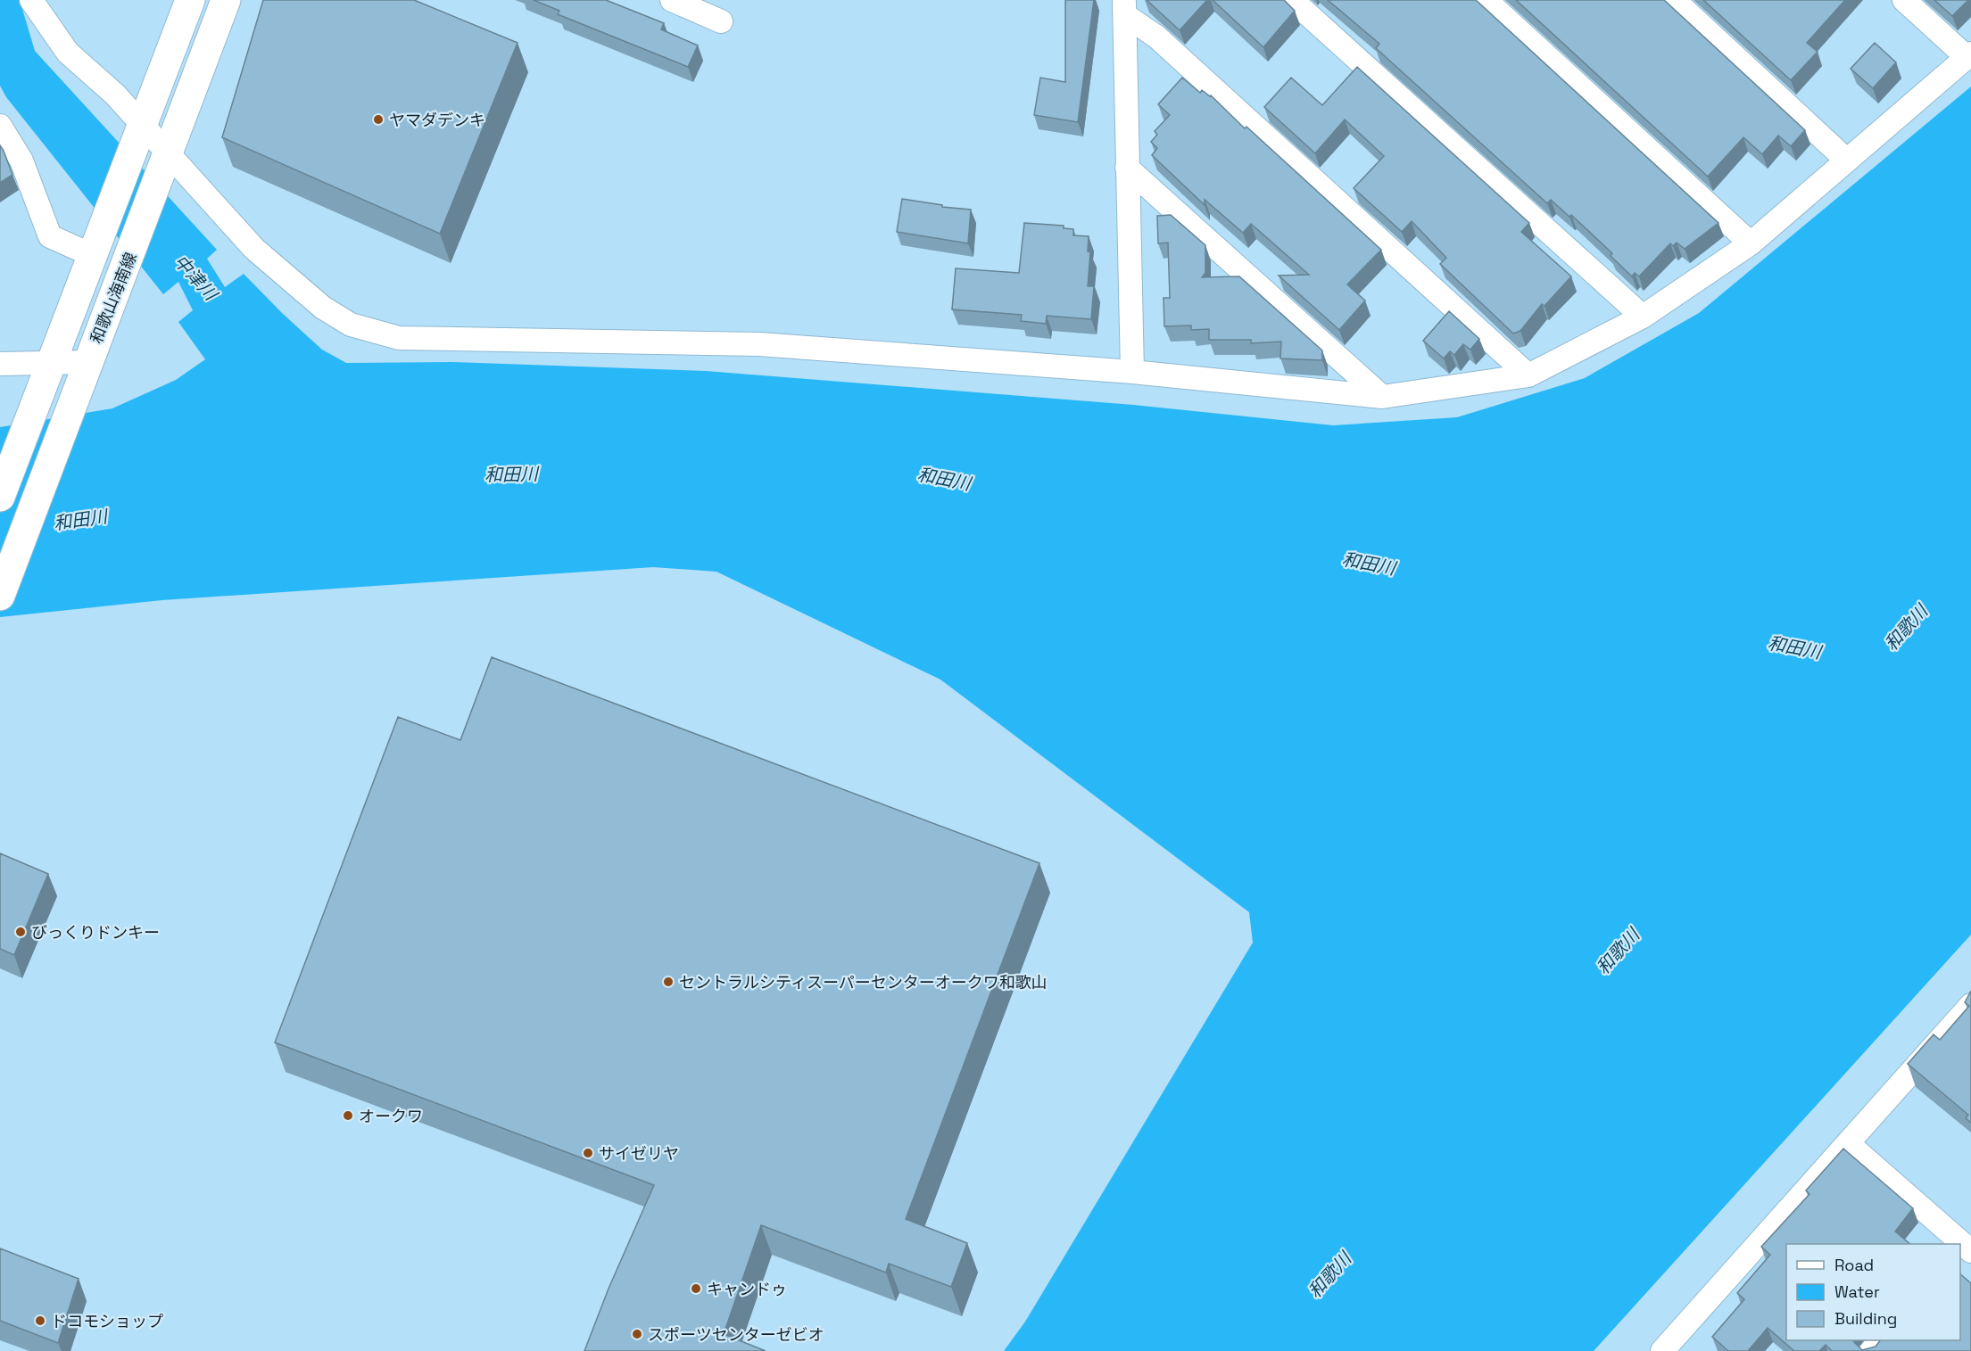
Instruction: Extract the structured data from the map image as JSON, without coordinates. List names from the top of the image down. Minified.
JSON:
{"streets":{"main road":["和歌山海南線"]},"water":["中津川","和田川","和歌川"],"places":["ヤマダデンキ","びっくりドンキー","セントラルシティスーパーセンターオークワ和歌山","オークワ","サイゼリヤ","キャンドゥ","ドコモショップ","スポーツセンターゼビオ"],"legend":["Road","Water","Building"]}
